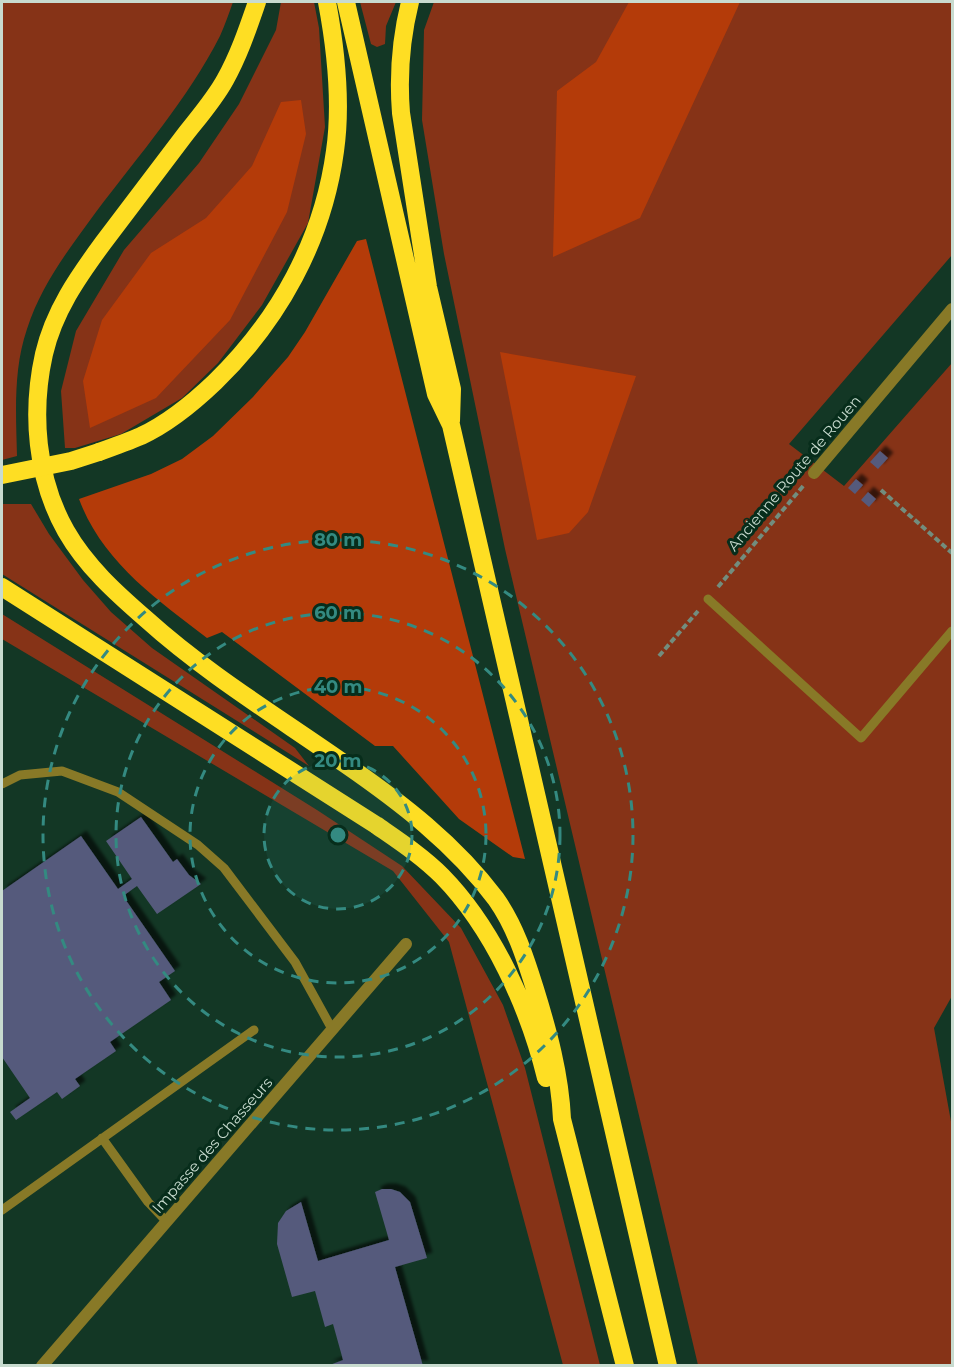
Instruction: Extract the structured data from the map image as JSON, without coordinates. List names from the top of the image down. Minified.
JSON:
{"streets":{"street":["Ancienne Route de Rouen","Impasse des Chasseurs"]},"rings":["80 m","60 m","40 m","20 m"]}
